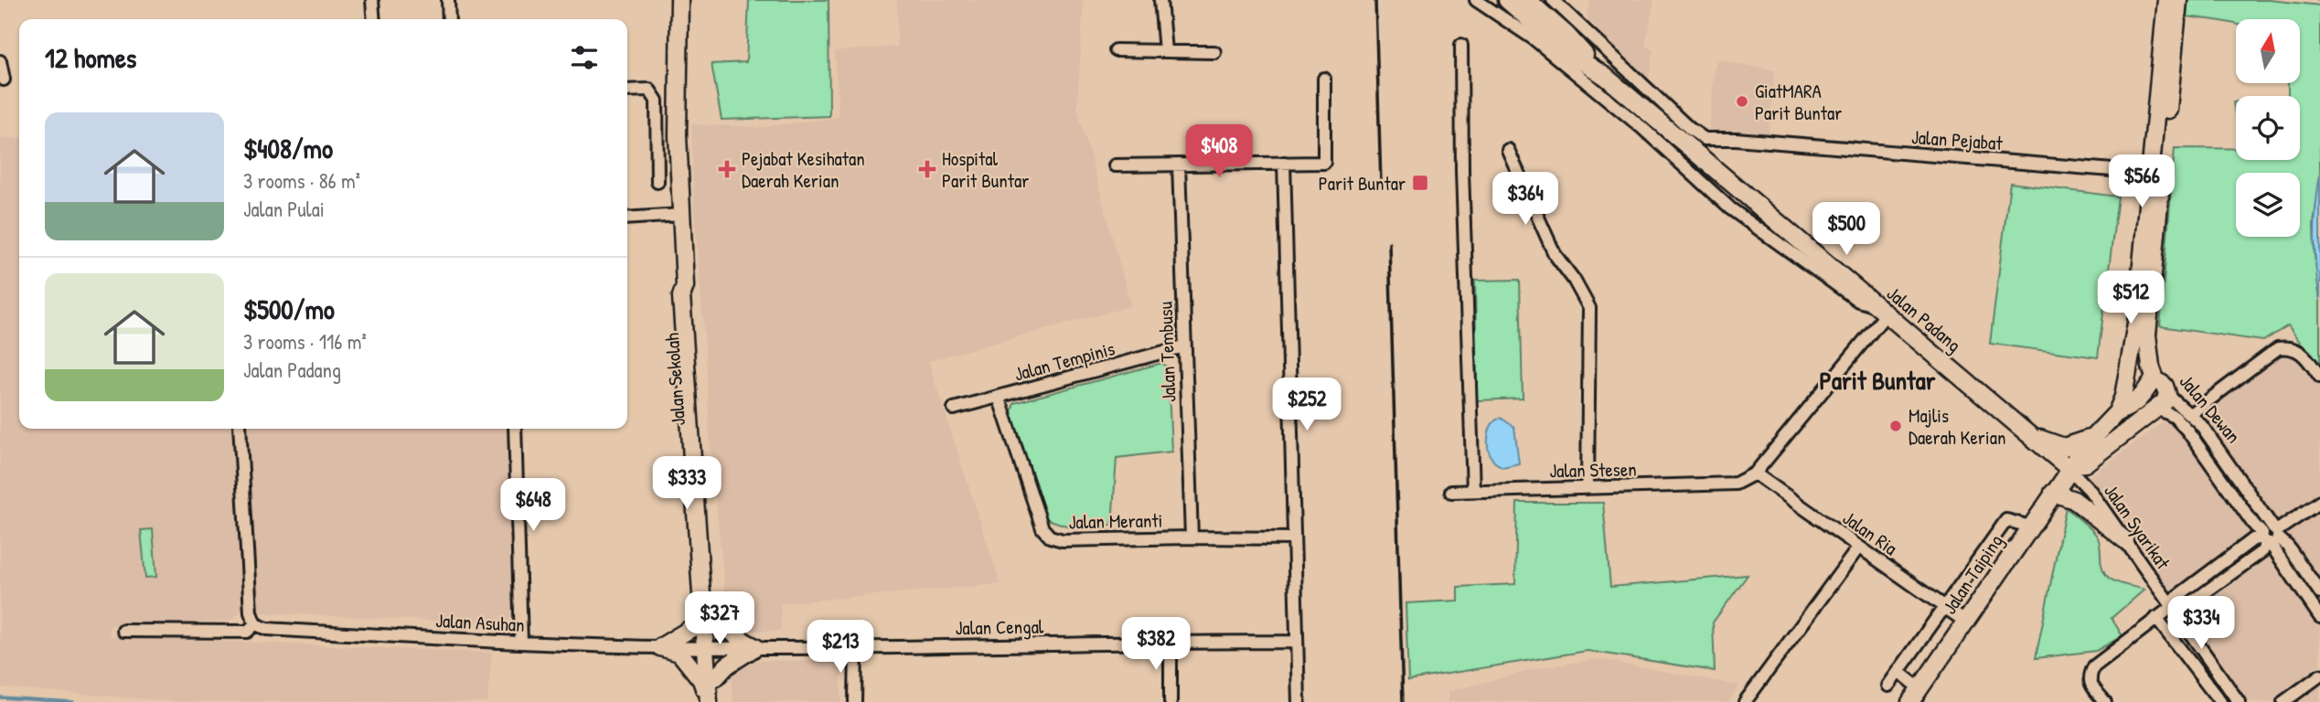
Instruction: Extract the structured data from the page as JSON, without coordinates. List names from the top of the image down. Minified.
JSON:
{"streets":{"street":["Jalan Pejabat","Jalan Padang","Jalan Tembusu","Jalan Tempinis","Jalan Sekolah","Jalan Dewan","Jalan Stesen","Jalan Meranti","Jalan Syarikat","Jalan Ria","Jalan Taiping","Jalan Asuhan","Jalan Cengal"]},"crossings":[["Jalan Pejabat","Jalan Dewan"],["Jalan Padang","Jalan Syarikat"],["Jalan Padang","Jalan Taiping"],["Jalan Tembusu","Jalan Tempinis"],["Jalan Tembusu","Jalan Meranti"],["Jalan Tempinis","Jalan Meranti"],["Jalan Sekolah","Jalan Asuhan"],["Jalan Sekolah","Jalan Cengal"],["Jalan Dewan","Jalan Taiping"],["Jalan Stesen","Jalan Ria"],["Jalan Syarikat","Jalan Taiping"],["Jalan Ria","Jalan Taiping"],["Jalan Asuhan","Jalan Cengal"]],"districts":["Parit Buntar"],"places":{"other":["GiatMARA Parit Buntar","Majlis Daerah Kerian"],"health":["Pejabat Kesihatan Daerah Kerian","Hospital Parit Buntar"],"transit":["Parit Buntar"]},"north":"top","page":{"heading":"12 homes","list":[{"name":"$408/mo","note":"3 rooms · 86 m² · Jalan Pulai"},{"name":"$500/mo","note":"3 rooms · 116 m² · Jalan Padang"}],"price":["$408","$566","$364","$500","$512","$252","$333","$648","$327","$334","$382","$213"]}}
